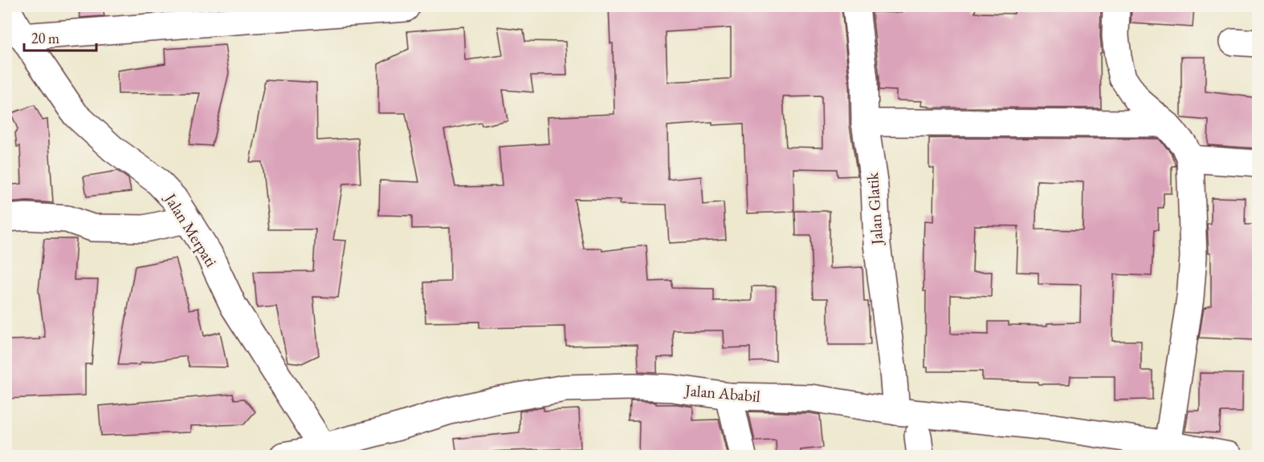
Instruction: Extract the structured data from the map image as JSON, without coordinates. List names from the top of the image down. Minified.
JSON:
{"streets":{"street":["Jalan Glatik","Jalan Merpati","Jalan Ababil"]},"crossings":[["Jalan Glatik","Jalan Ababil"],["Jalan Merpati","Jalan Ababil"]],"scale_bar":"20 m"}
